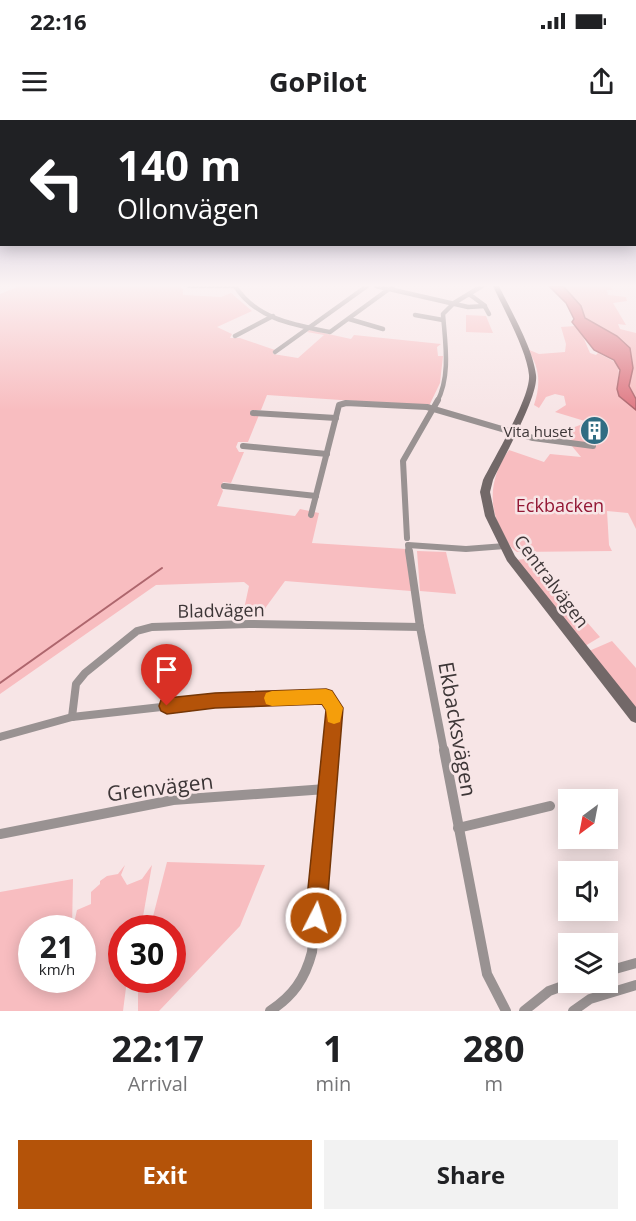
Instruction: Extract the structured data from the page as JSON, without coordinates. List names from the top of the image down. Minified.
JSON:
{"streets":{"street":["Centralvägen","Bladvägen","Ekbacksvägen","Grenvägen"]},"crossings":[["Centralvägen","Ekbacksvägen"],["Bladvägen","Ekbacksvägen"]],"parks":["Eckbacken"],"places":{"building":["Vita huset"]},"north":"bottom left","page":{"status":"22:16","header":"GoPilot","turn":["140 m","Ollonvägen"],"speed":"21 km/h","limit":"30","eta":["22:17","Arrival","1","min","280","m"],"buttons":["Exit","Share"]}}
